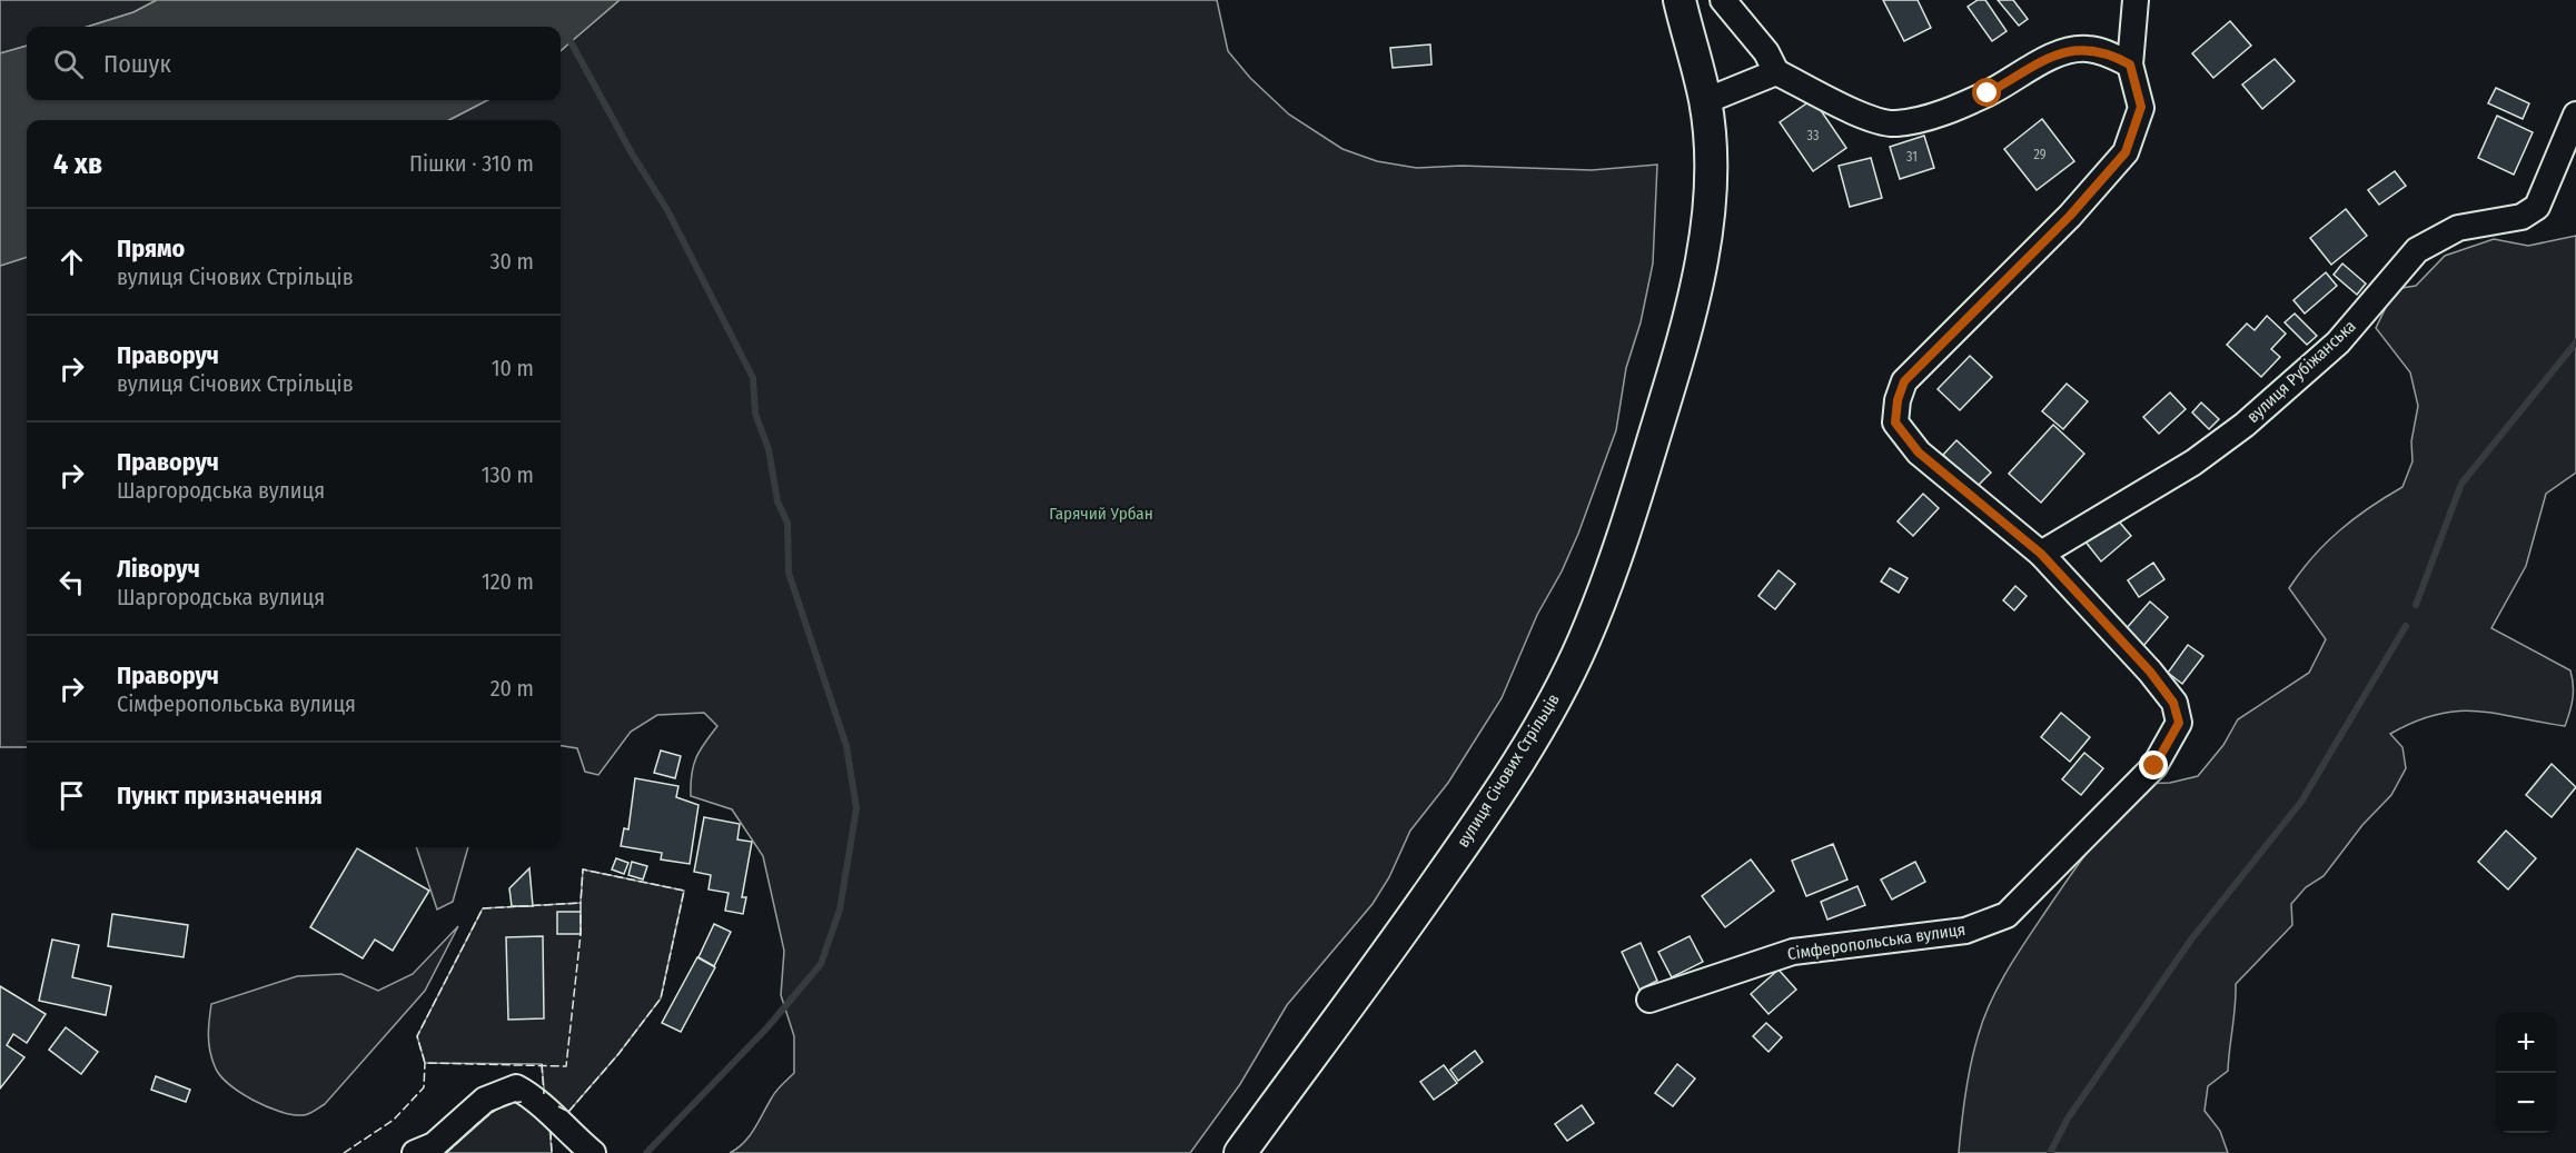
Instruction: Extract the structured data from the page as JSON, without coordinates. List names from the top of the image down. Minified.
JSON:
{"streets":{"main road":["вулиця Січових Стрільців"],"street":["вулиця Рубіжанська","Сімферопольська вулиця"]},"crossings":[["вулиця Рубіжанська","Сімферопольська вулиця"]],"parks":["Гарячий Урбан"],"house_numbers":["33","29","31"],"page":{"search":"Пошук","heading":["4 хв","Пішки · 310 m"],"list":[["Прямо","вулиця Січових Стрільців","30 m"],["Праворуч","вулиця Січових Стрільців","10 m"],["Праворуч","Шаргородська вулиця","130 m"],["Ліворуч","Шаргородська вулиця","120 m"],["Праворуч","Сімферопольська вулиця","20 m"],"Пункт призначення"],"map_buttons":["+","−"]}}
